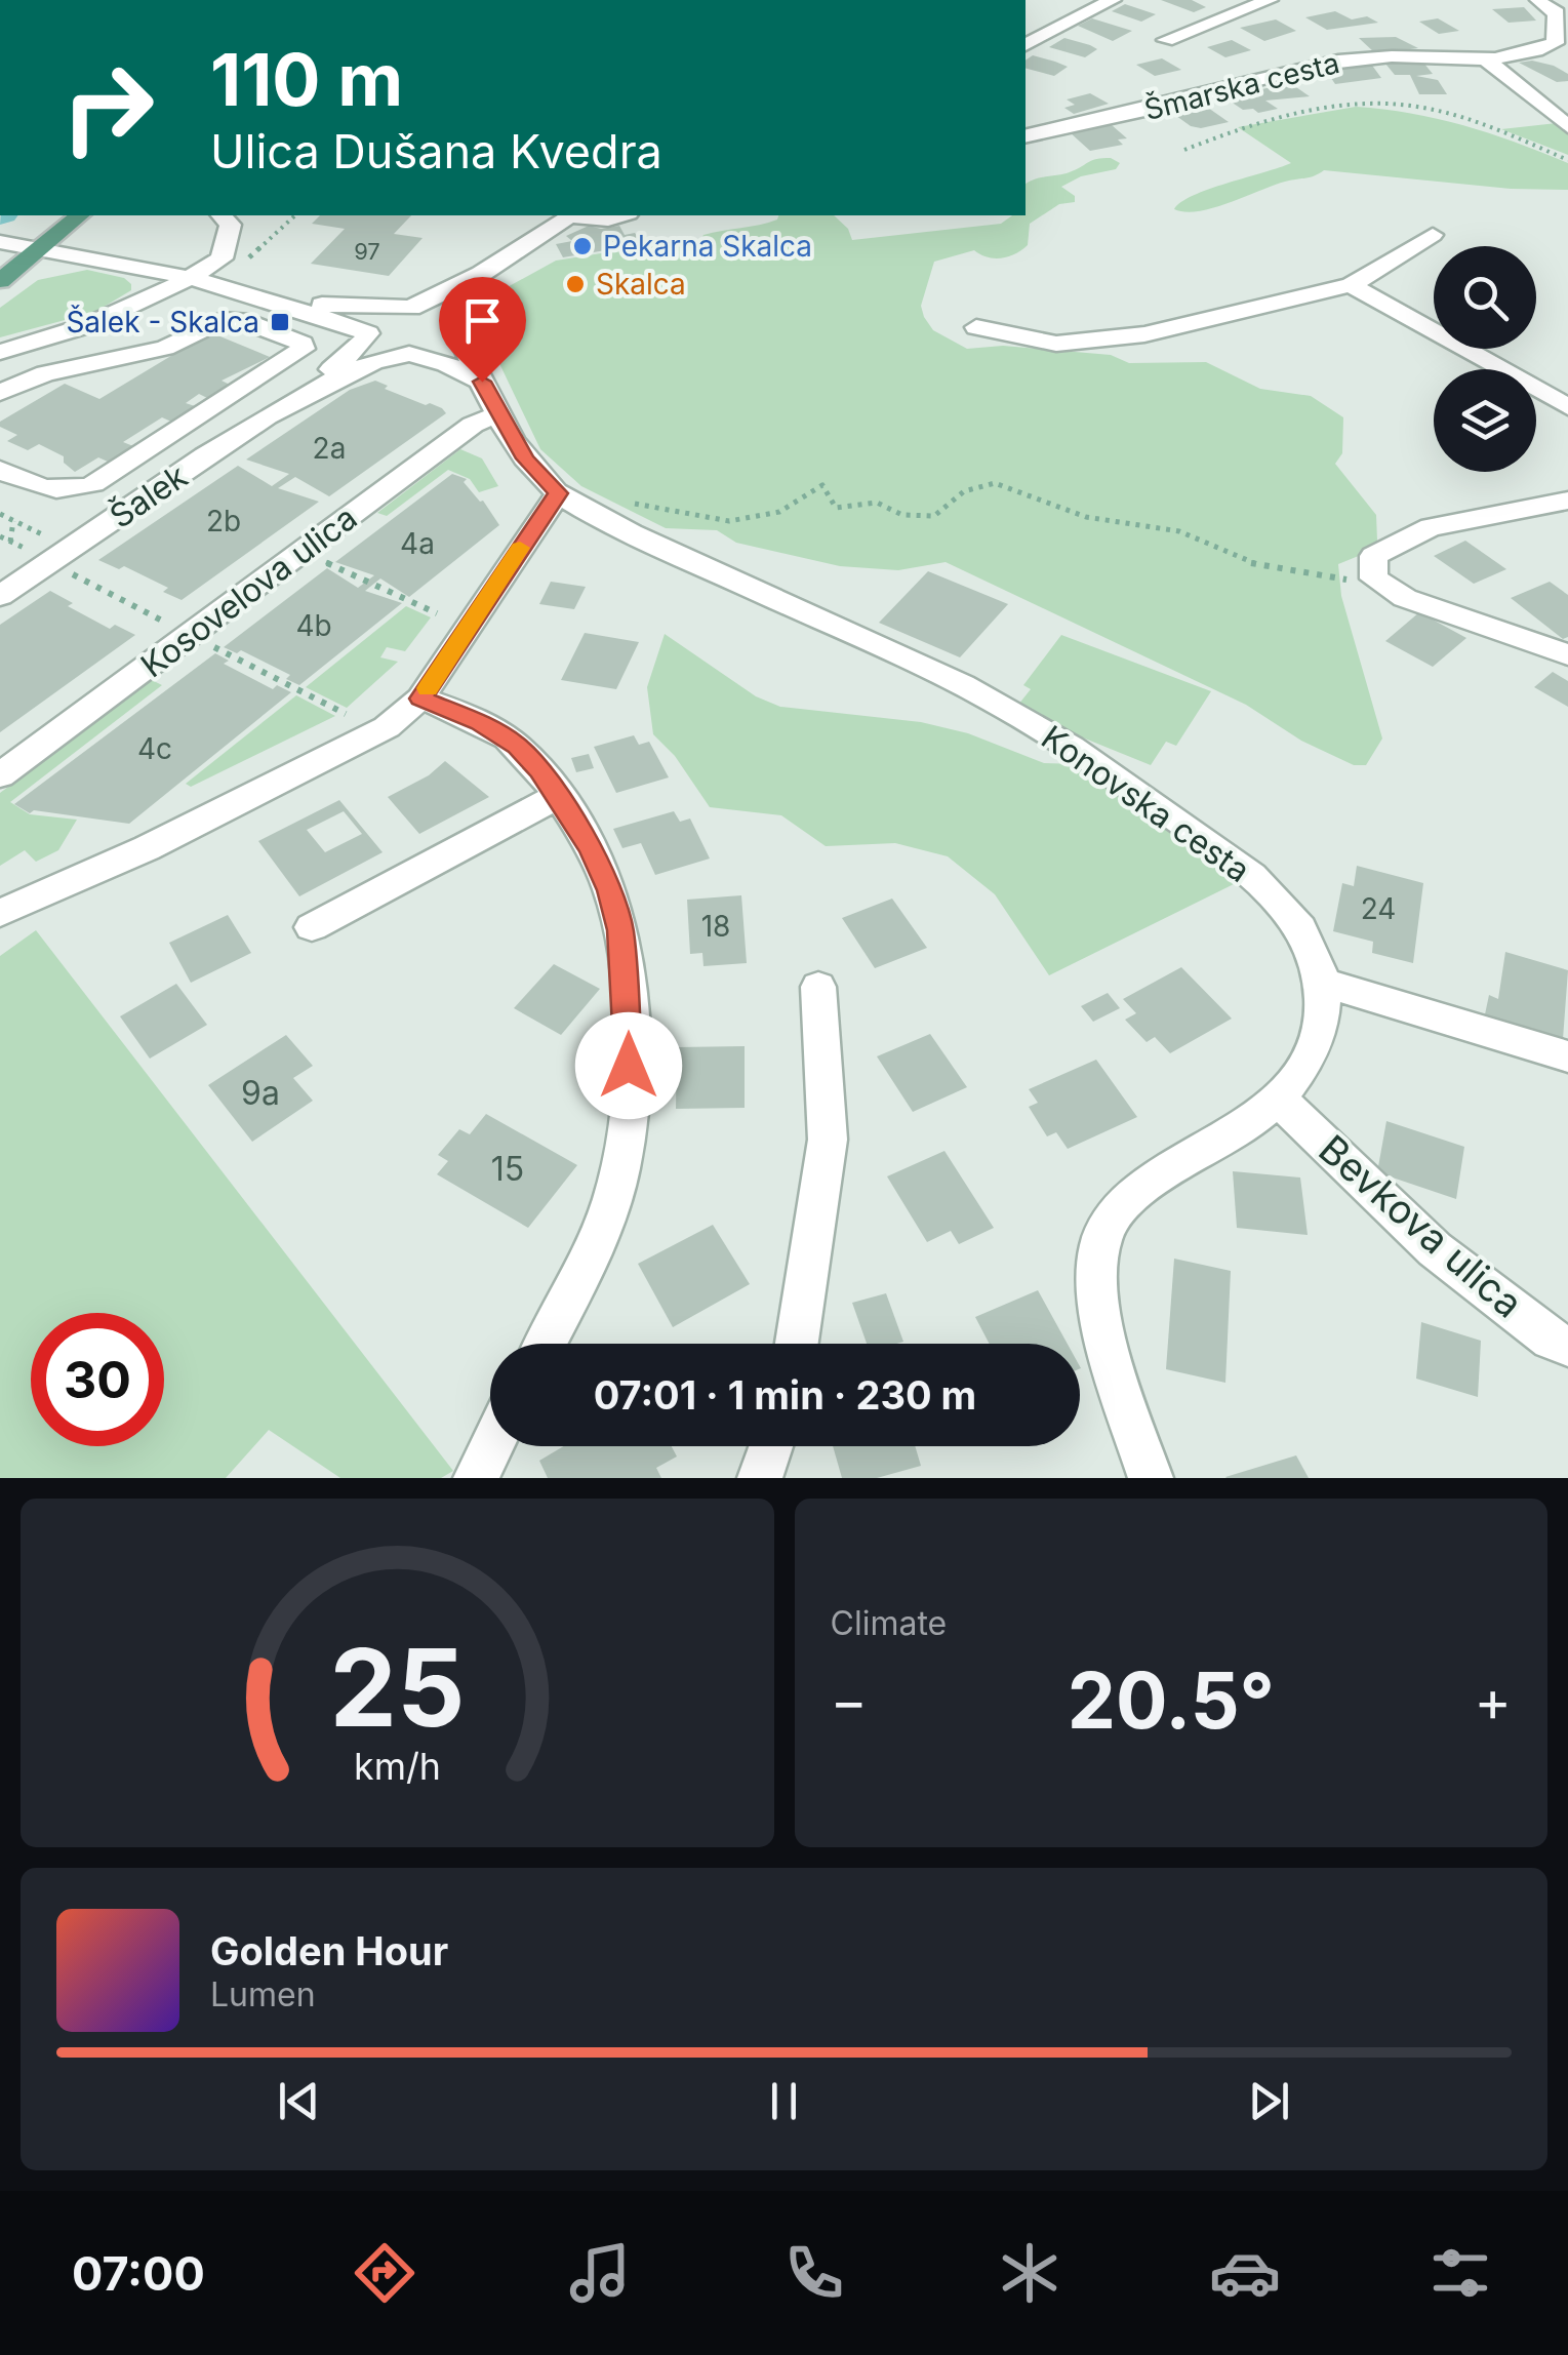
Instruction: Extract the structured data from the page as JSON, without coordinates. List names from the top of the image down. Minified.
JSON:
{"streets":{"street":["Šmarska cesta","Šalek","Kosovelova ulica","Konovska cesta","Bevkova ulica"]},"crossings":[["Kosovelova ulica","Konovska cesta"],["Konovska cesta","Bevkova ulica"]],"places":{"other":["Pekarna Skalca","Skalca"],"transit":["Šalek - Skalca"]},"house_numbers":["97","2a","2b","4a","4b","4c","24","18","9a","15"],"page":{"turn":["110 m","Ulica Dušana Kvedra"],"limit":"30","trip":"07:01 · 1 min · 230 m","tile":"Climate","heat":["−","20.5°","+"],"song":["Golden Hour","Lumen"],"tabs":"07:00","gauge":["25","km/h"]}}
